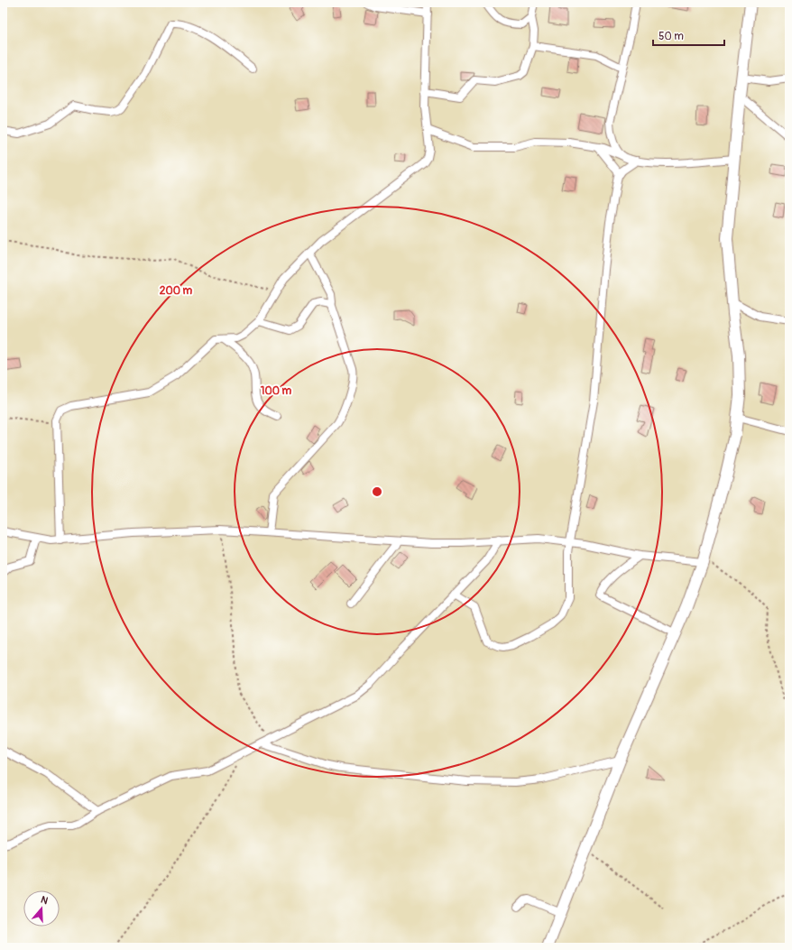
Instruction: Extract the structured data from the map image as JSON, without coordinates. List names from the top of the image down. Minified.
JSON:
{"scale_bar":"50 m","north":"top","rings":["200 m","100 m"]}
